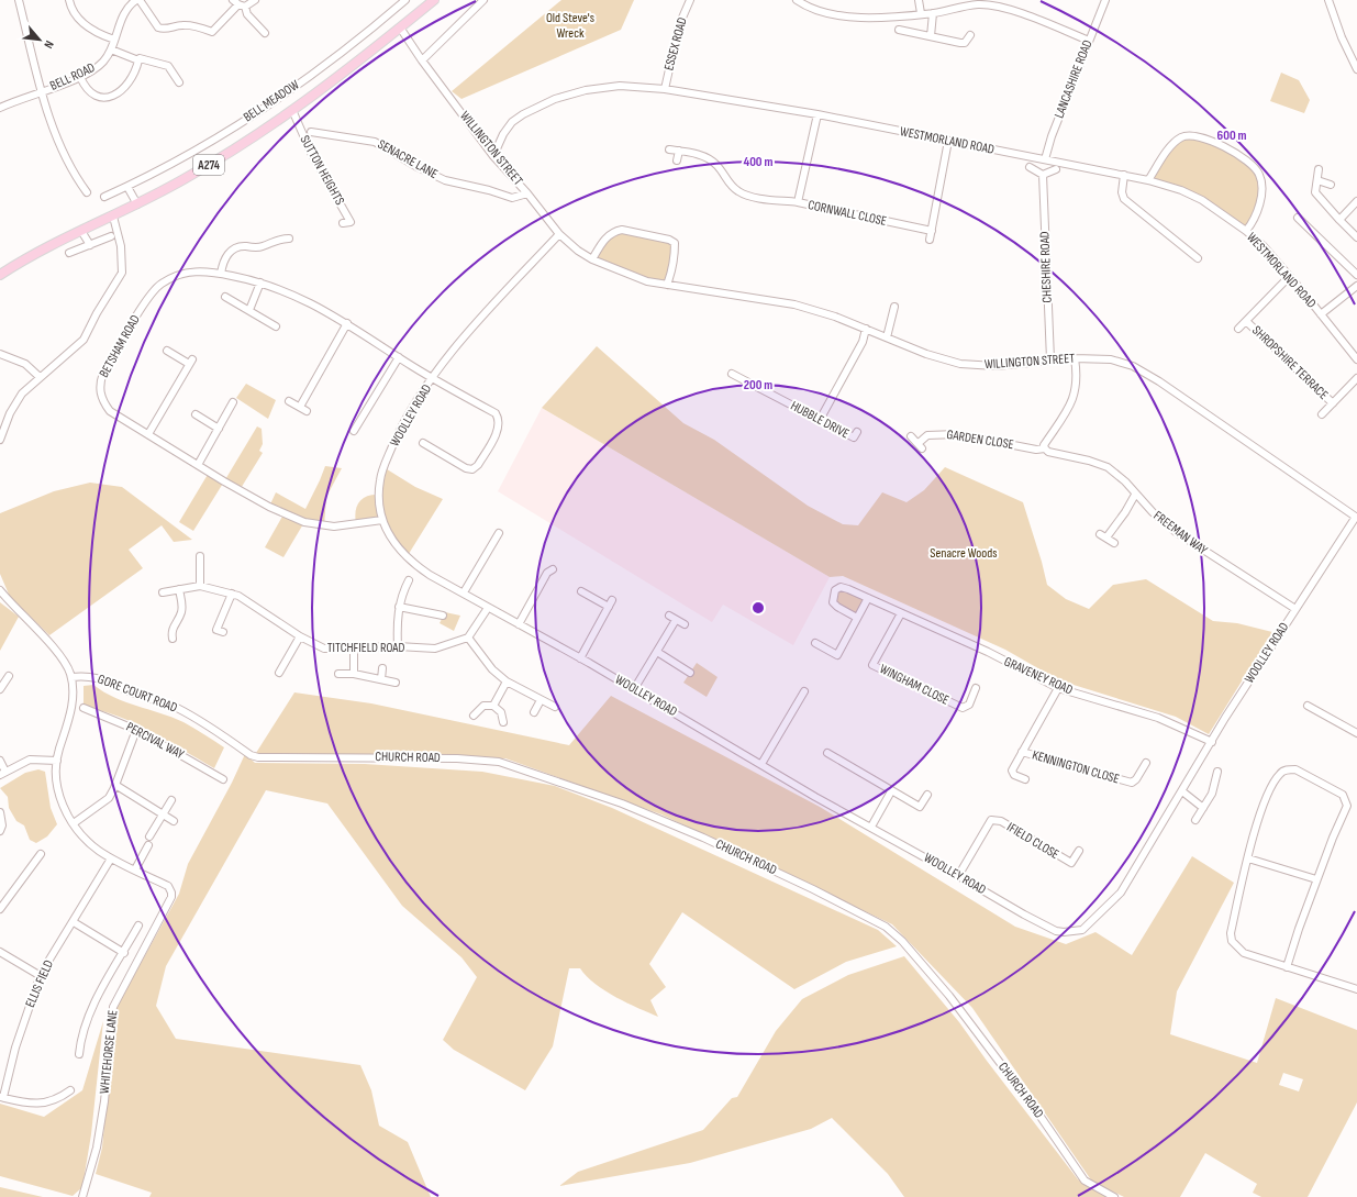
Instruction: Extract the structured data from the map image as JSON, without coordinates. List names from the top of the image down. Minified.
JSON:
{"streets":{"main road":["A274"],"street":["ESSEX ROAD","BELL ROAD","LANCASHIRE ROAD","BELL MEADOW","WESTMORLAND ROAD","WILLINGTON STREET","SENACRE LANE","SUTTON HEIGHTS","CORNWALL CLOSE","CHESHIRE ROAD","BETSHAM ROAD","SHROPSHIRE TERRACE","WOOLLEY ROAD","HUBBLE DRIVE","GARDEN CLOSE","FREEMAN WAY","TITCHFIELD ROAD","GRAVENEY ROAD","WINGHAM CLOSE","GORE COURT ROAD","PERCIVAL WAY","CHURCH ROAD","KENNINGTON CLOSE","IFIELD CLOSE","ELLIS FIELD","WHITEHORSE LANE"]},"crossings":[["ESSEX ROAD","WESTMORLAND ROAD"],["LANCASHIRE ROAD","WESTMORLAND ROAD"],["WESTMORLAND ROAD","WILLINGTON STREET"],["WESTMORLAND ROAD","CORNWALL CLOSE"],["WILLINGTON STREET","SENACRE LANE"],["WILLINGTON STREET","A274"],["WILLINGTON STREET","CHESHIRE ROAD"],["WILLINGTON STREET","WOOLLEY ROAD"],["A274","SUTTON HEIGHTS"],["BETSHAM ROAD","WOOLLEY ROAD"],["WOOLLEY ROAD","FREEMAN WAY"],["WOOLLEY ROAD","GRAVENEY ROAD"],["WOOLLEY ROAD","IFIELD CLOSE"],["GARDEN CLOSE","FREEMAN WAY"],["GRAVENEY ROAD","WINGHAM CLOSE"],["GRAVENEY ROAD","KENNINGTON CLOSE"],["GORE COURT ROAD","CHURCH ROAD"]],"parks":["Old Steve's Wreck","Senacre Woods"],"north":"bottom right","rings":["600 m","400 m","200 m"]}
